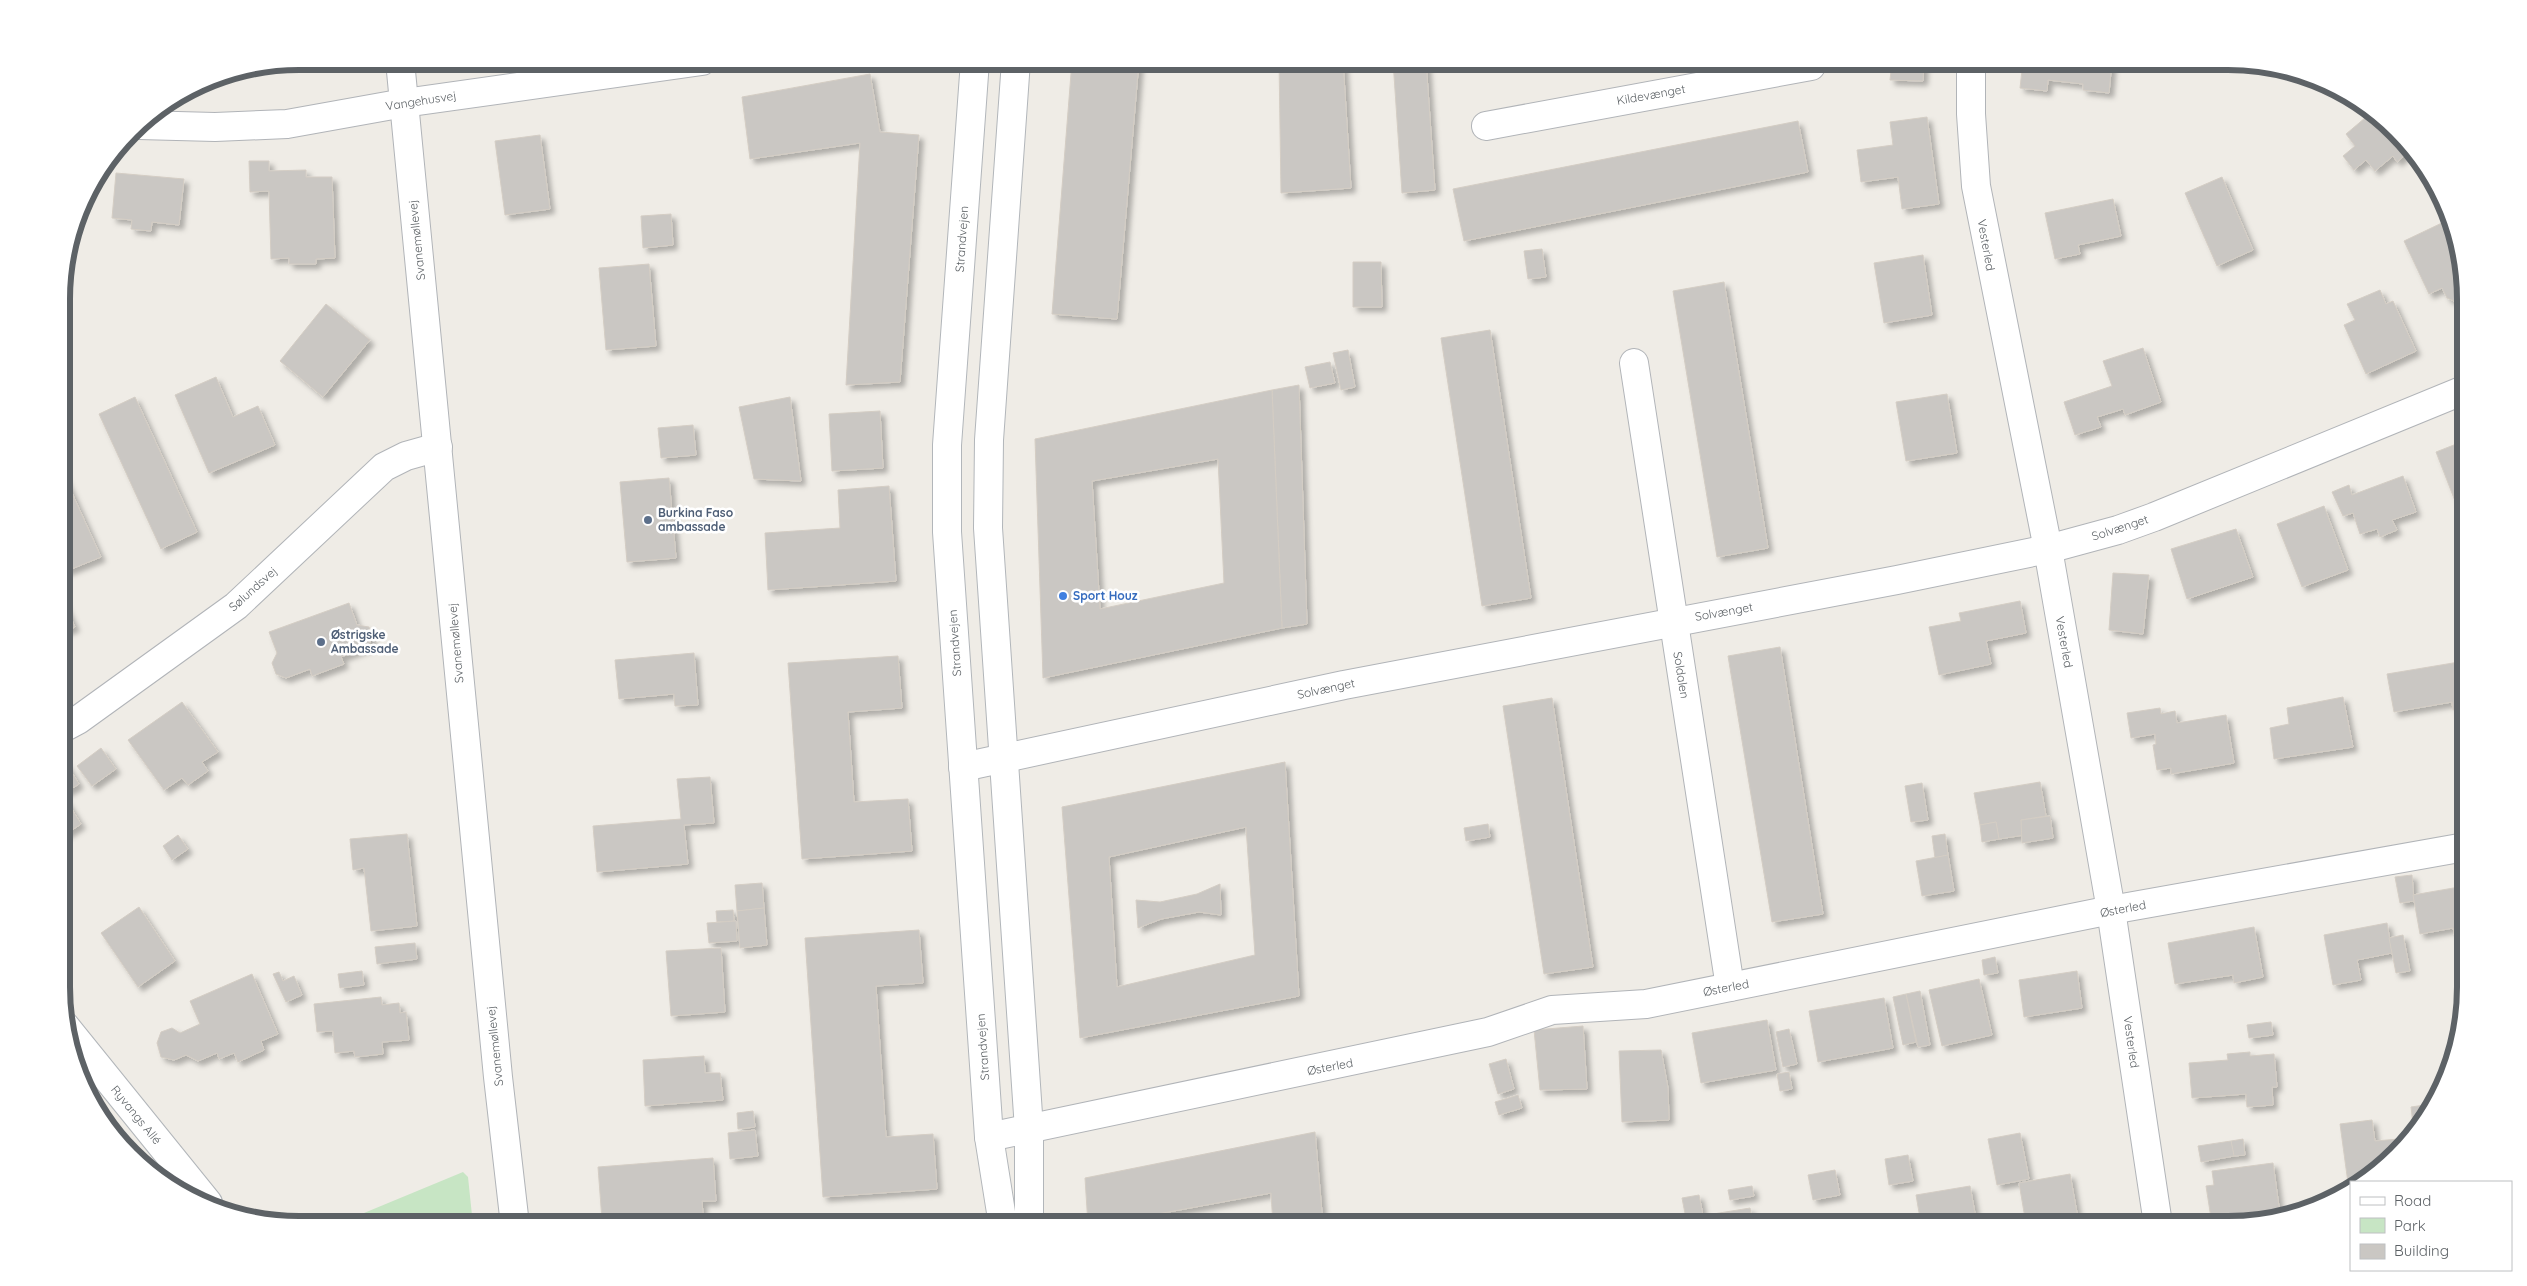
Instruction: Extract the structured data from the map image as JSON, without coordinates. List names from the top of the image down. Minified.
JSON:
{"streets":{"street":["Kildevænget","Vangehusvej","Strandvejen","Svanemøllevej","Vesterled","Solvænget","Sølundsvej","Soldalen","Østerled","Ryvangs Allé"]},"crossings":[["Vangehusvej","Svanemøllevej"],["Strandvejen","Solvænget"],["Strandvejen","Østerled"],["Svanemøllevej","Sølundsvej"],["Vesterled","Solvænget"],["Vesterled","Østerled"],["Solvænget","Soldalen"],["Soldalen","Østerled"]],"places":["Burkina Faso ambassade","Sport Houz","Østrigske Ambassade"],"legend":["Road","Park","Building"]}
